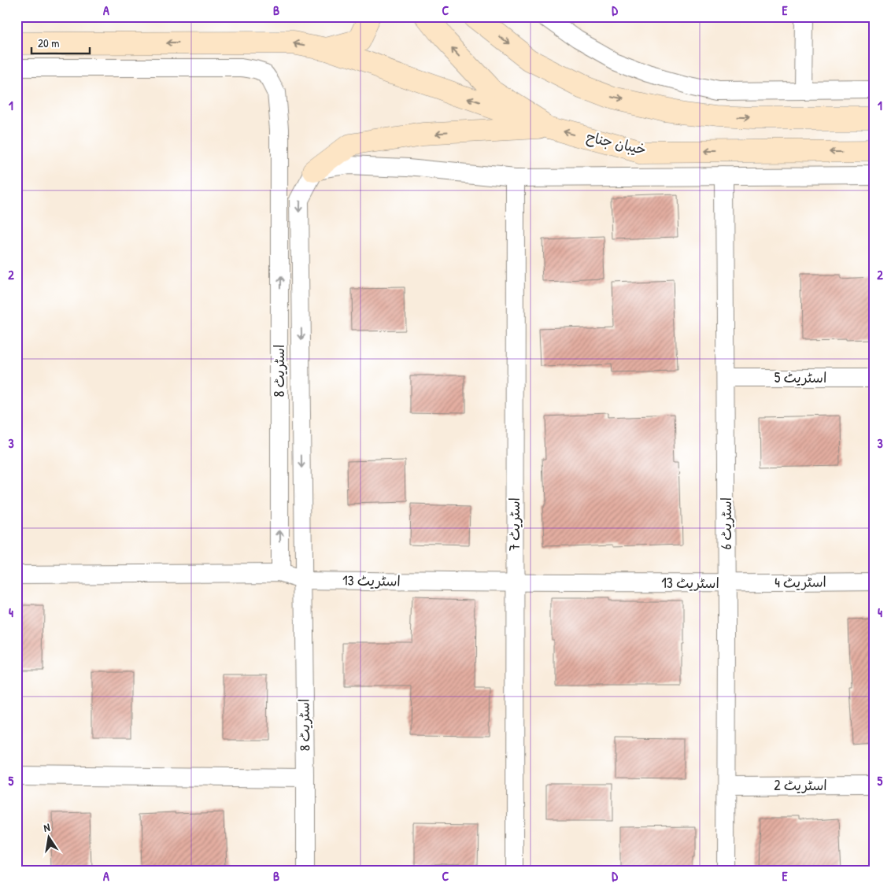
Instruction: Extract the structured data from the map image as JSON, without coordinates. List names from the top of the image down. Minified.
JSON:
{"streets":{"main road":["خیبان جناح"],"street":["اسٹریٹ 8","اسٹریٹ 5","اسٹریٹ 6","اسٹریٹ 7","اسٹریٹ 13","اسٹریٹ 4","اسٹریٹ 2"]},"crossings":[["اسٹریٹ 8","اسٹریٹ 13"],["اسٹریٹ 5","اسٹریٹ 6"],["اسٹریٹ 6","اسٹریٹ 13"],["اسٹریٹ 6","اسٹریٹ 4"],["اسٹریٹ 6","اسٹریٹ 2"],["اسٹریٹ 7","اسٹریٹ 13"],["اسٹریٹ 13","اسٹریٹ 4"]],"scale_bar":"20 m","north":"top","grid":{"columns":["A","B","C","D","E"],"rows":["1","2","3","4","5"]}}
